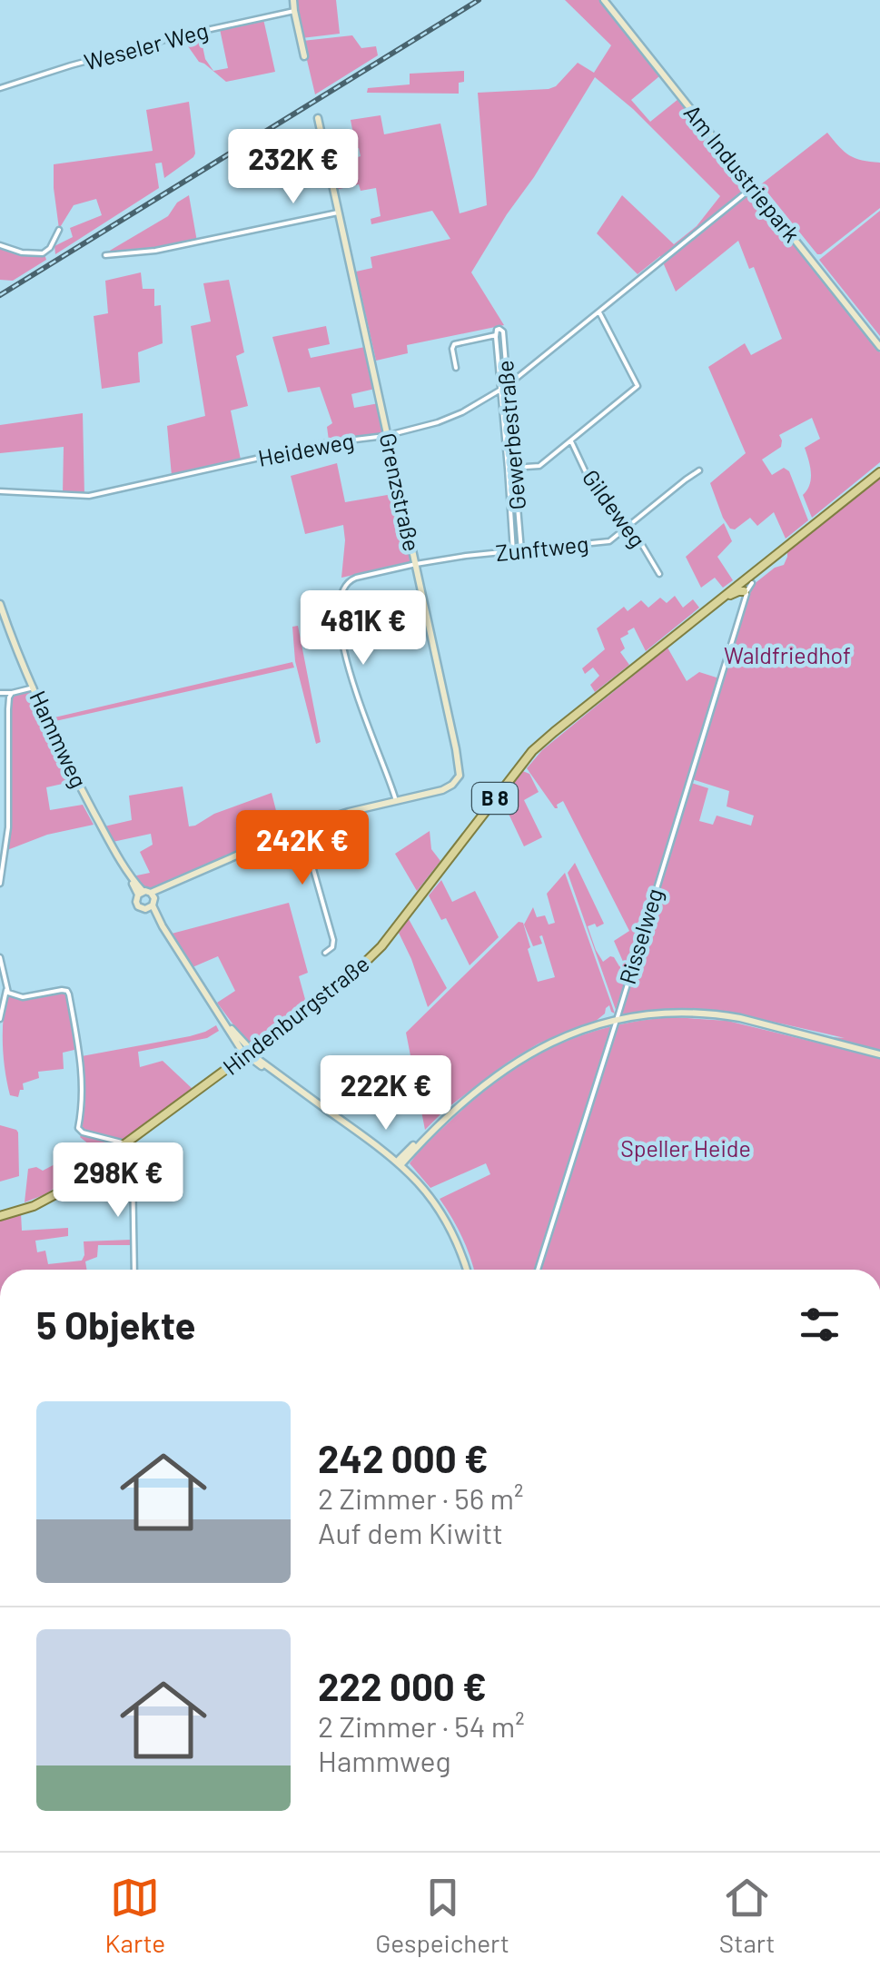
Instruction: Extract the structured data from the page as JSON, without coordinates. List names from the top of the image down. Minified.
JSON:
{"streets":{"main road":["B 8","Hindenburgstraße"],"street":["Weseler Weg","Am Industriepark","Gewerbestraße","Heideweg","Grenzstraße","Gildeweg","Zunftweg","Hammweg","Risselweg"]},"crossings":[["Am Industriepark","Heideweg"],["Gewerbestraße","Heideweg"],["Gewerbestraße","Zunftweg"],["Heideweg","Grenzstraße"],["Grenzstraße","Zunftweg"],["Grenzstraße","Hammweg"],["Gildeweg","Zunftweg"],["Hammweg","Hindenburgstraße"],["Risselweg","Hindenburgstraße"]],"parks":["Waldfriedhof","Speller Heide"],"page":{"price":["232K €","481K €","242K €","222K €","298K €"],"heading":"5 Objekte","list":[{"name":"242 000 €","note":"2 Zimmer · 56 m² · Auf dem Kiwitt"},{"name":"222 000 €","note":"2 Zimmer · 54 m² · Hammweg"}],"tabs":["Karte","Gespeichert","Start"]}}
